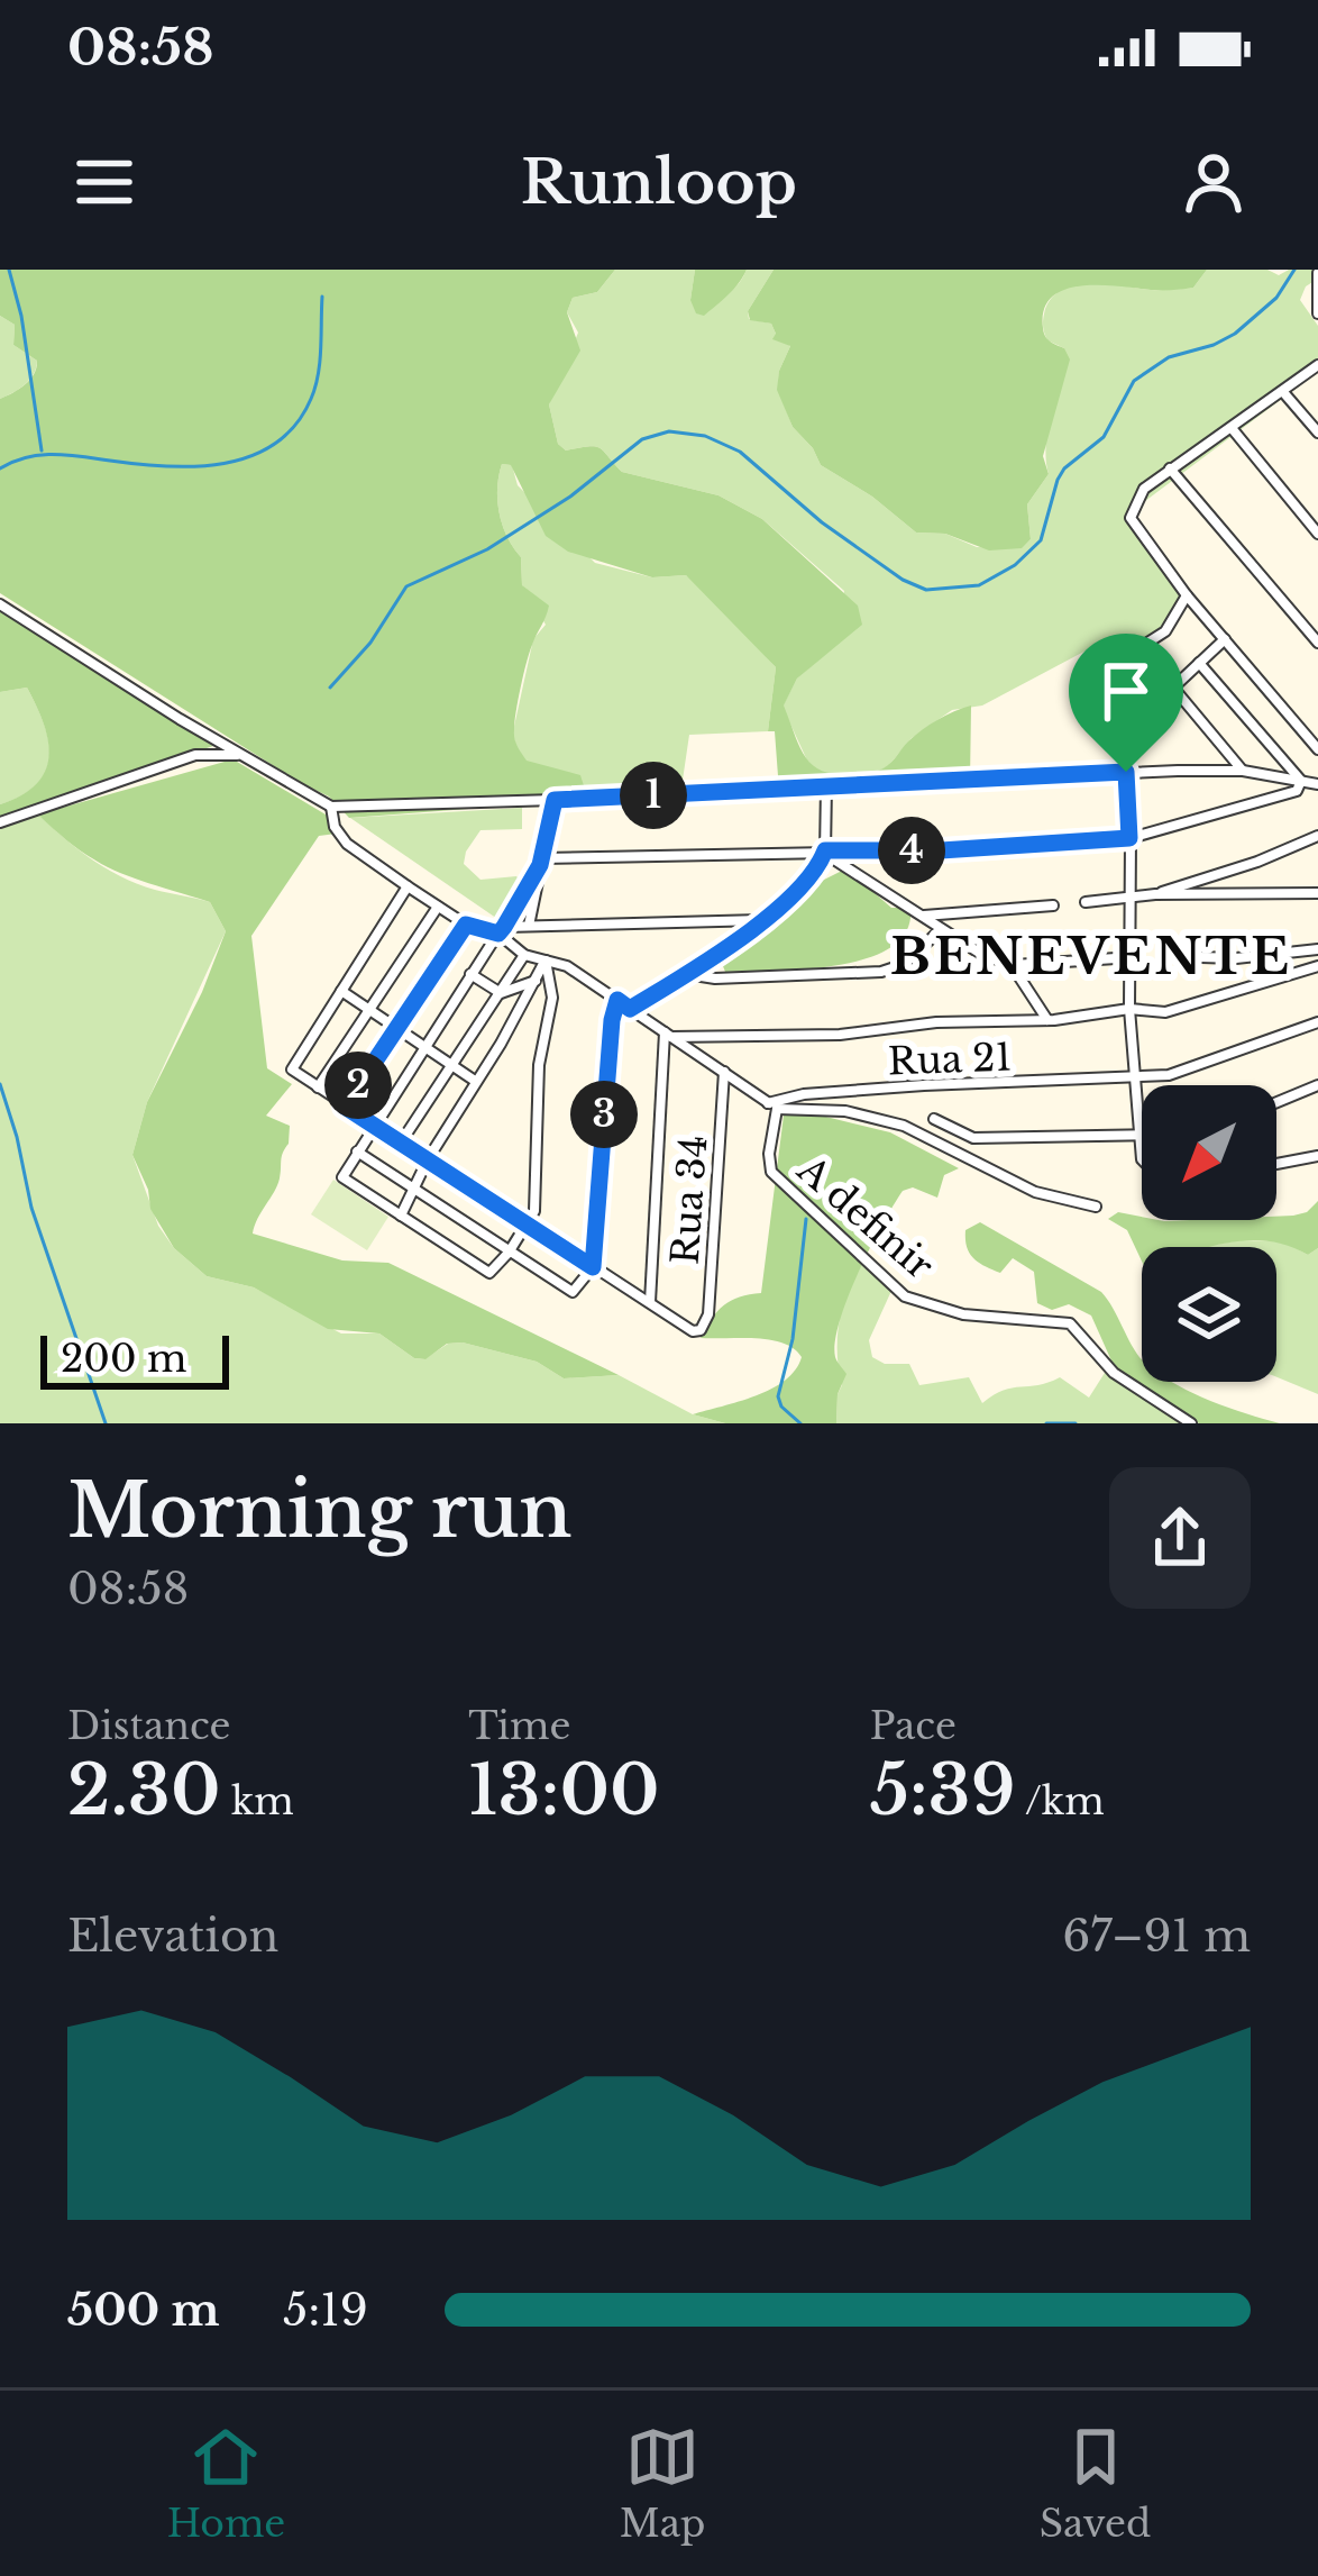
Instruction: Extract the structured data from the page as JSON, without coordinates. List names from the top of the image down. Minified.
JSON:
{"streets":{"street":["Rua 21","Rua 34","A definir"]},"crossings":[["Rua 21","A definir"]],"districts":["BENEVENTE"],"scale_bar":"200 m","north":"bottom left","page":{"status":"08:58","header":"Runloop","pins":["1","4","2","3"],"scale":"200 m","heading":["Morning run","08:58"],"stats":[["Distance","2.30 km"],["Time","13:00"],["Pace","5:39 /km"]],"chart":["Elevation","67–91 m"],"list":[{"name":"500 m","note":"5:19"}],"tabs":["Home","Map","Saved"]}}
